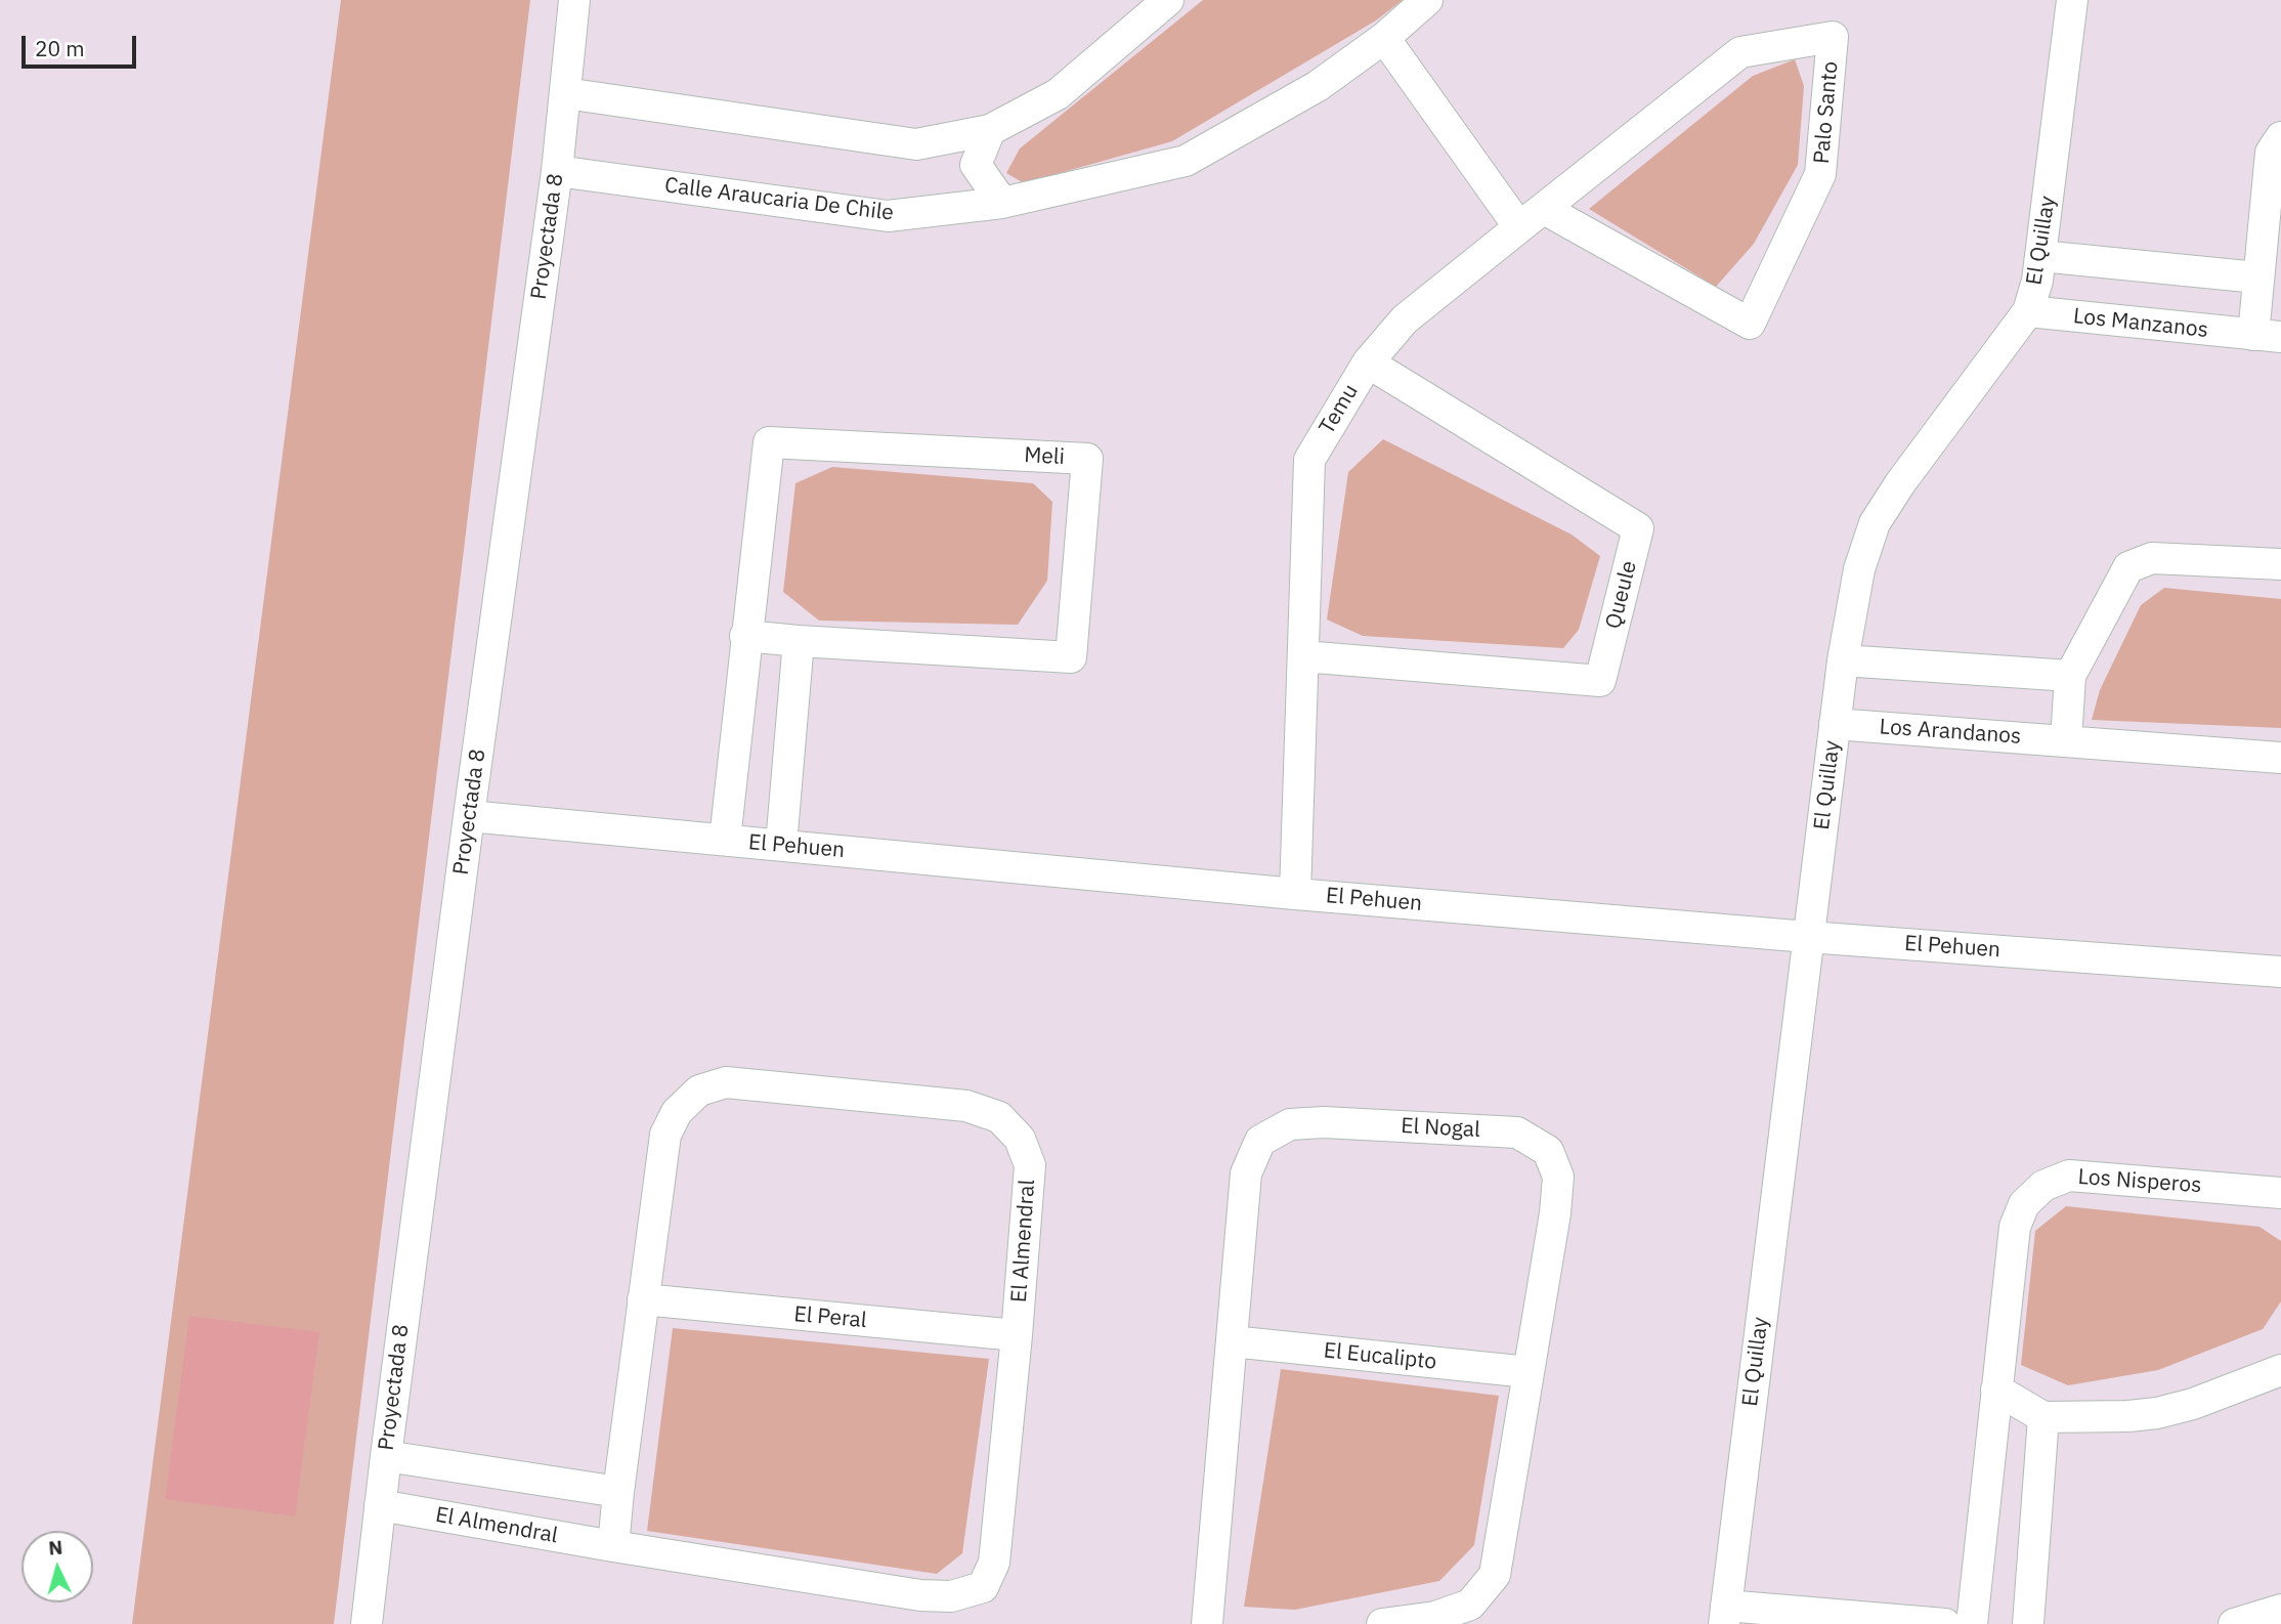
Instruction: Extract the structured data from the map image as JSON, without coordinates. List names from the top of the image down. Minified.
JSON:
{"streets":{"street":["Palo Santo","Calle Araucaria De Chile","Proyectada 8","El Quillay","Los Manzanos","Temu","Meli","Queule","Los Arandanos","El Pehuen","El Nogal","Los Nisperos","El Almendral","El Peral","El Eucalipto"]},"crossings":[["Palo Santo","Temu"],["Calle Araucaria De Chile","Proyectada 8"],["Proyectada 8","El Pehuen"],["Proyectada 8","El Almendral"],["El Quillay","Los Manzanos"],["El Quillay","Los Arandanos"],["El Quillay","El Pehuen"],["Temu","Queule"],["Temu","El Pehuen"],["Meli","El Pehuen"],["El Nogal","El Eucalipto"],["El Almendral","El Peral"]],"scale_bar":"20 m","north":"top"}
